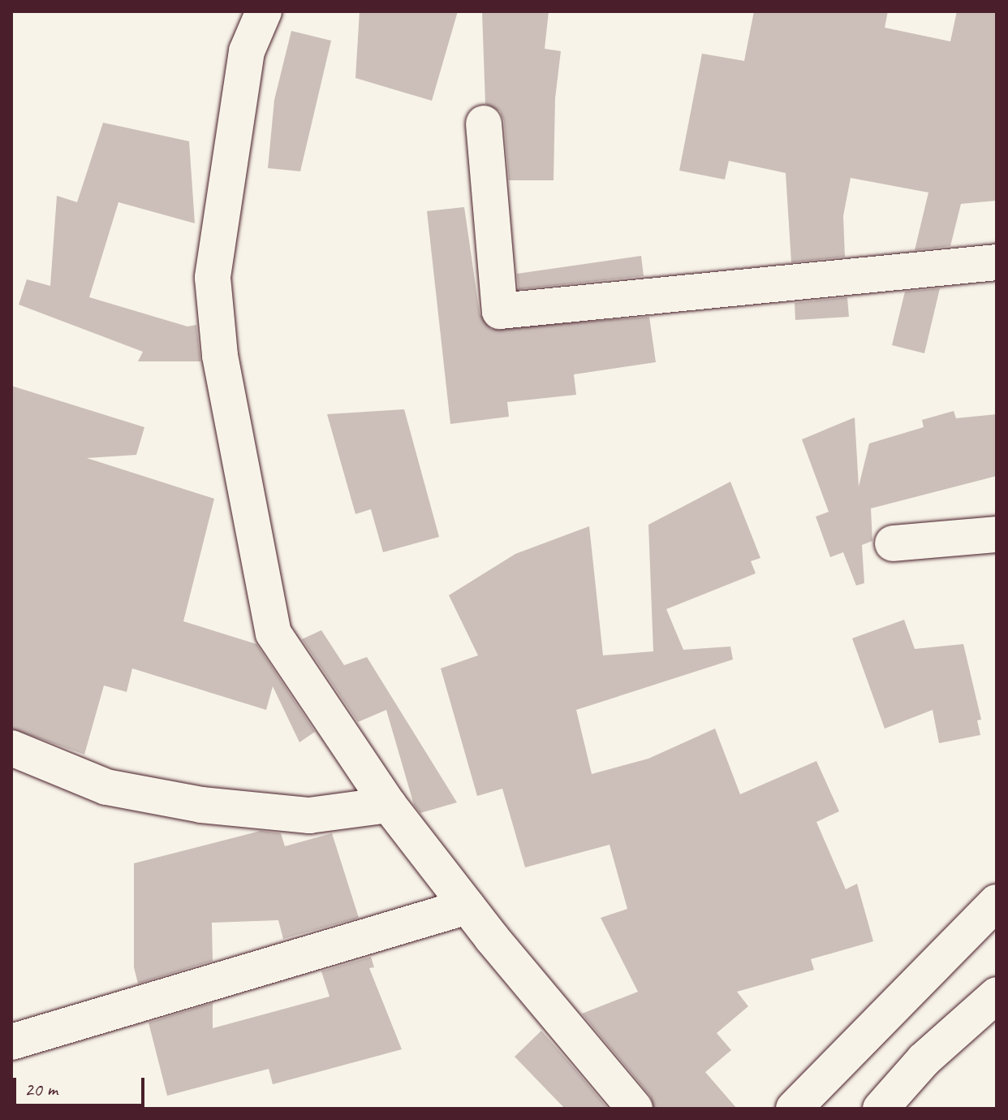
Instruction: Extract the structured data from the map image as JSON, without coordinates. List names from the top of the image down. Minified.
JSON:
{"scale_bar":"20 m"}
